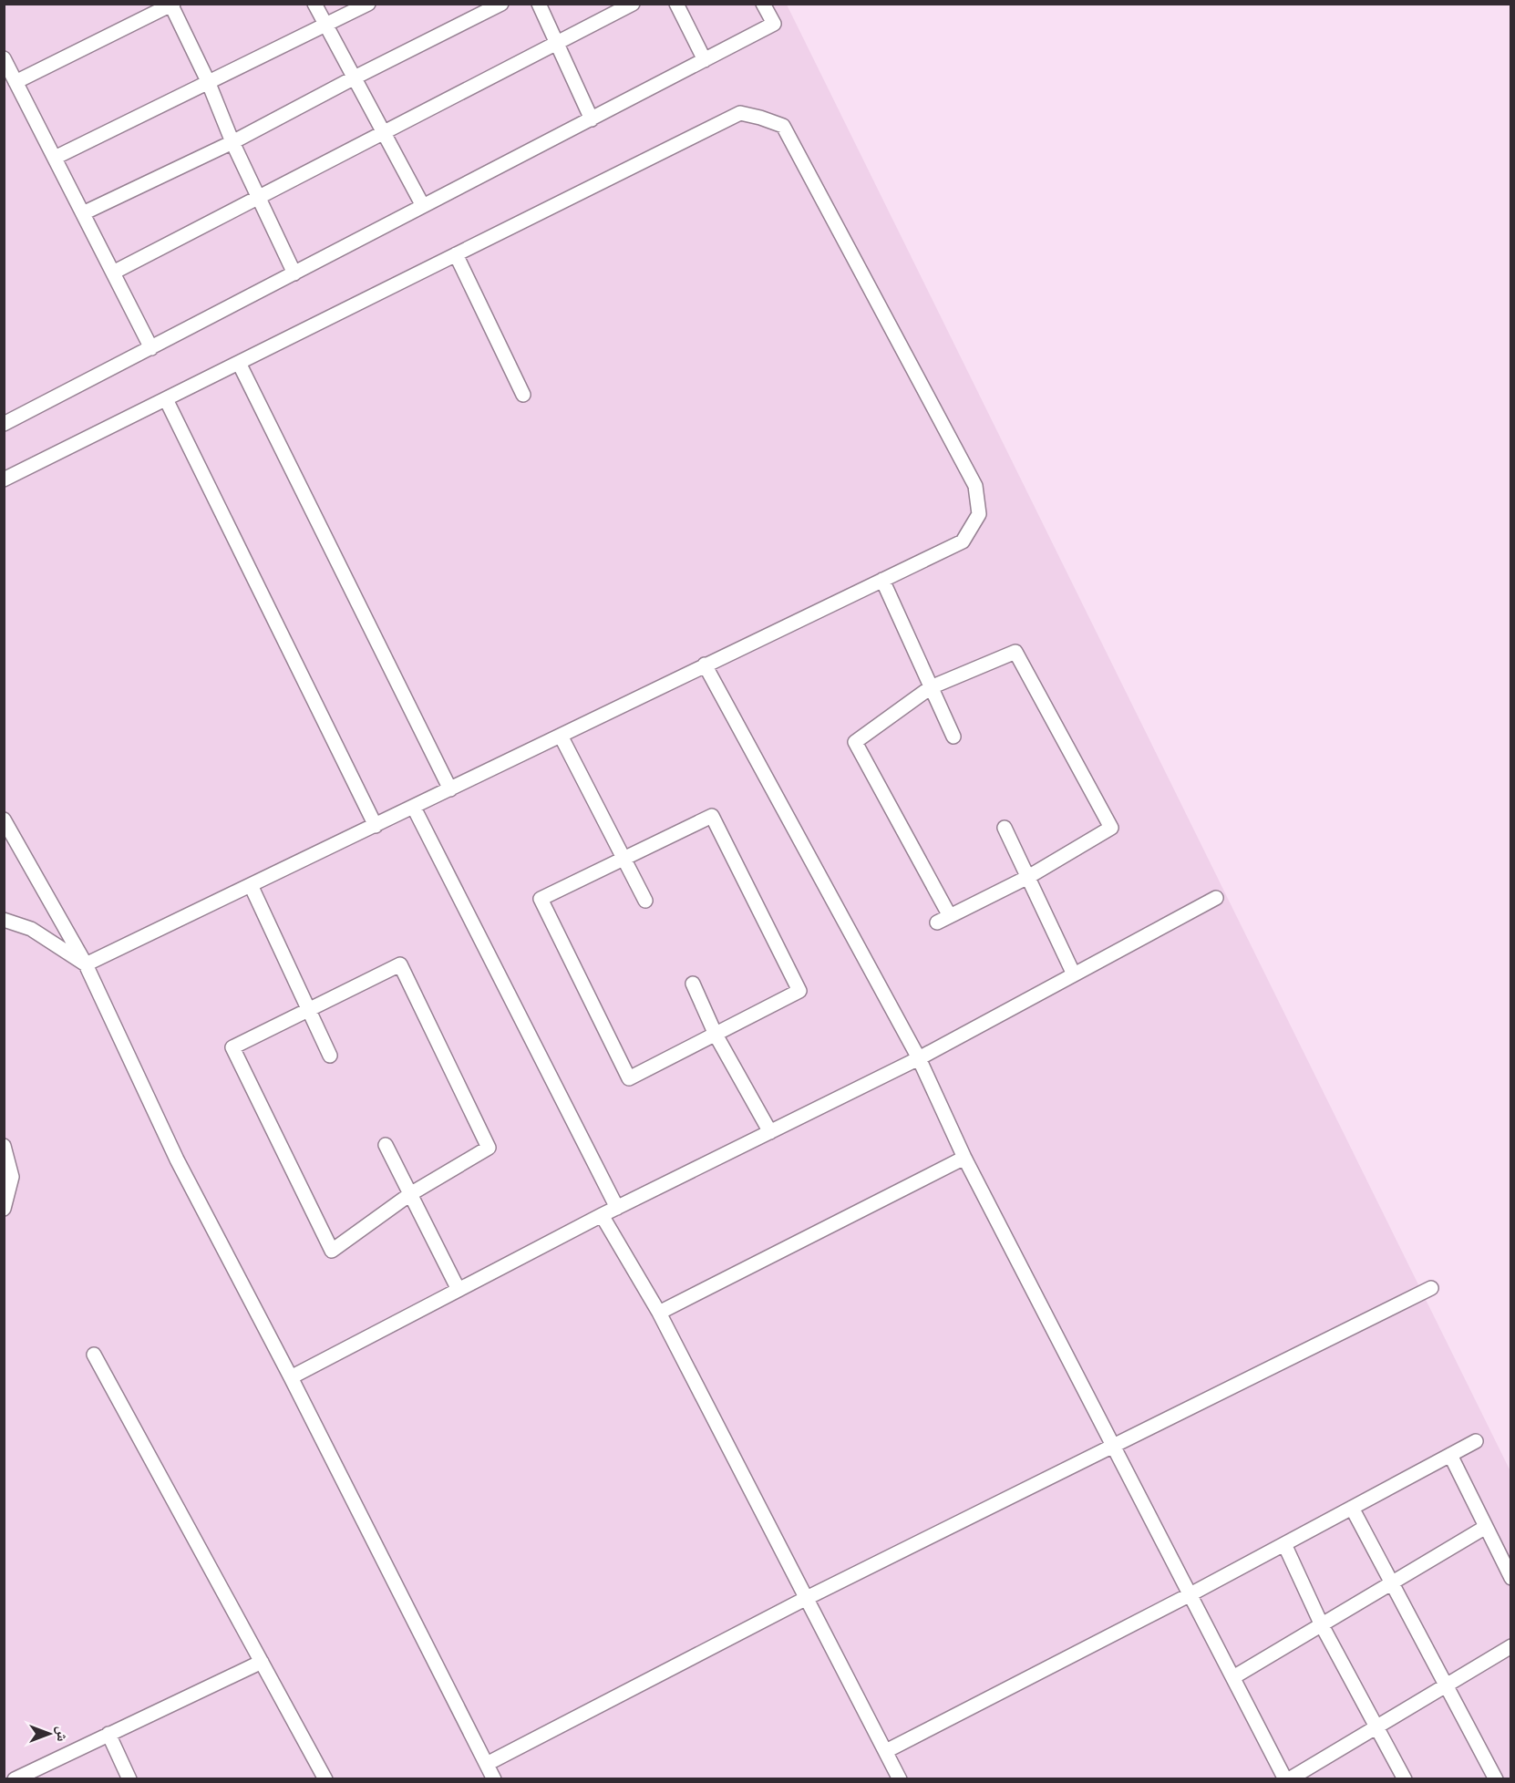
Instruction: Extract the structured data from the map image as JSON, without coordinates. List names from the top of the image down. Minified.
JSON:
{"north":"right"}
